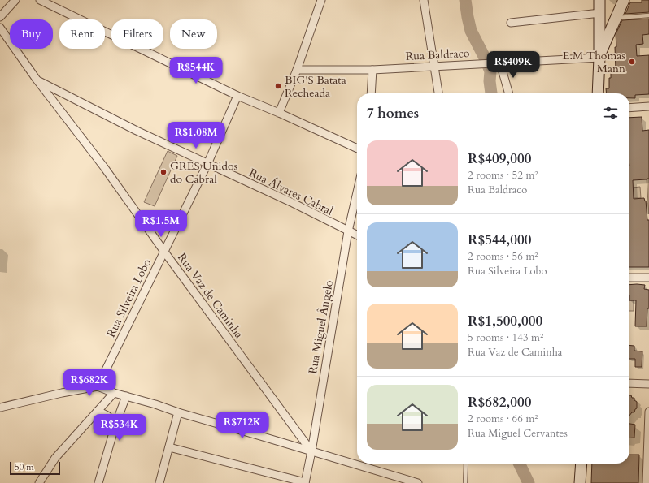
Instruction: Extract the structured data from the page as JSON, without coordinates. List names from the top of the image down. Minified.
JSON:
{"streets":{"street":["Rua Baldraco","Rua Álvares Cabral","Rua Vaz de Caminha","Rua Silveira Lobo","Rua Miguel Ângelo"]},"crossings":[["Rua Álvares Cabral","Rua Vaz de Caminha"],["Rua Álvares Cabral","Rua Silveira Lobo"],["Rua Álvares Cabral","Rua Miguel Ângelo"],["Rua Vaz de Caminha","Rua Silveira Lobo"],["Rua Vaz de Caminha","Rua Miguel Ângelo"]],"places":["E.M Thomas Mann","BIG'S Batata Recheada","GRES Unidos do Cabral"],"scale_bar":"50 m","page":{"chip":["Buy","Rent","Filters","New"],"price":["R$409K","R$544K","R$1.08M","R$1.5M","R$682K","R$712K","R$534K"],"heading":"7 homes","list":[{"name":"R$409,000","note":"2 rooms · 52 m² · Rua Baldraco"},{"name":"R$544,000","note":"2 rooms · 56 m² · Rua Silveira Lobo"},{"name":"R$1,500,000","note":"5 rooms · 143 m² · Rua Vaz de Caminha"},{"name":"R$682,000","note":"2 rooms · 66 m² · Rua Miguel Cervantes"}],"scale":"50 m"}}
